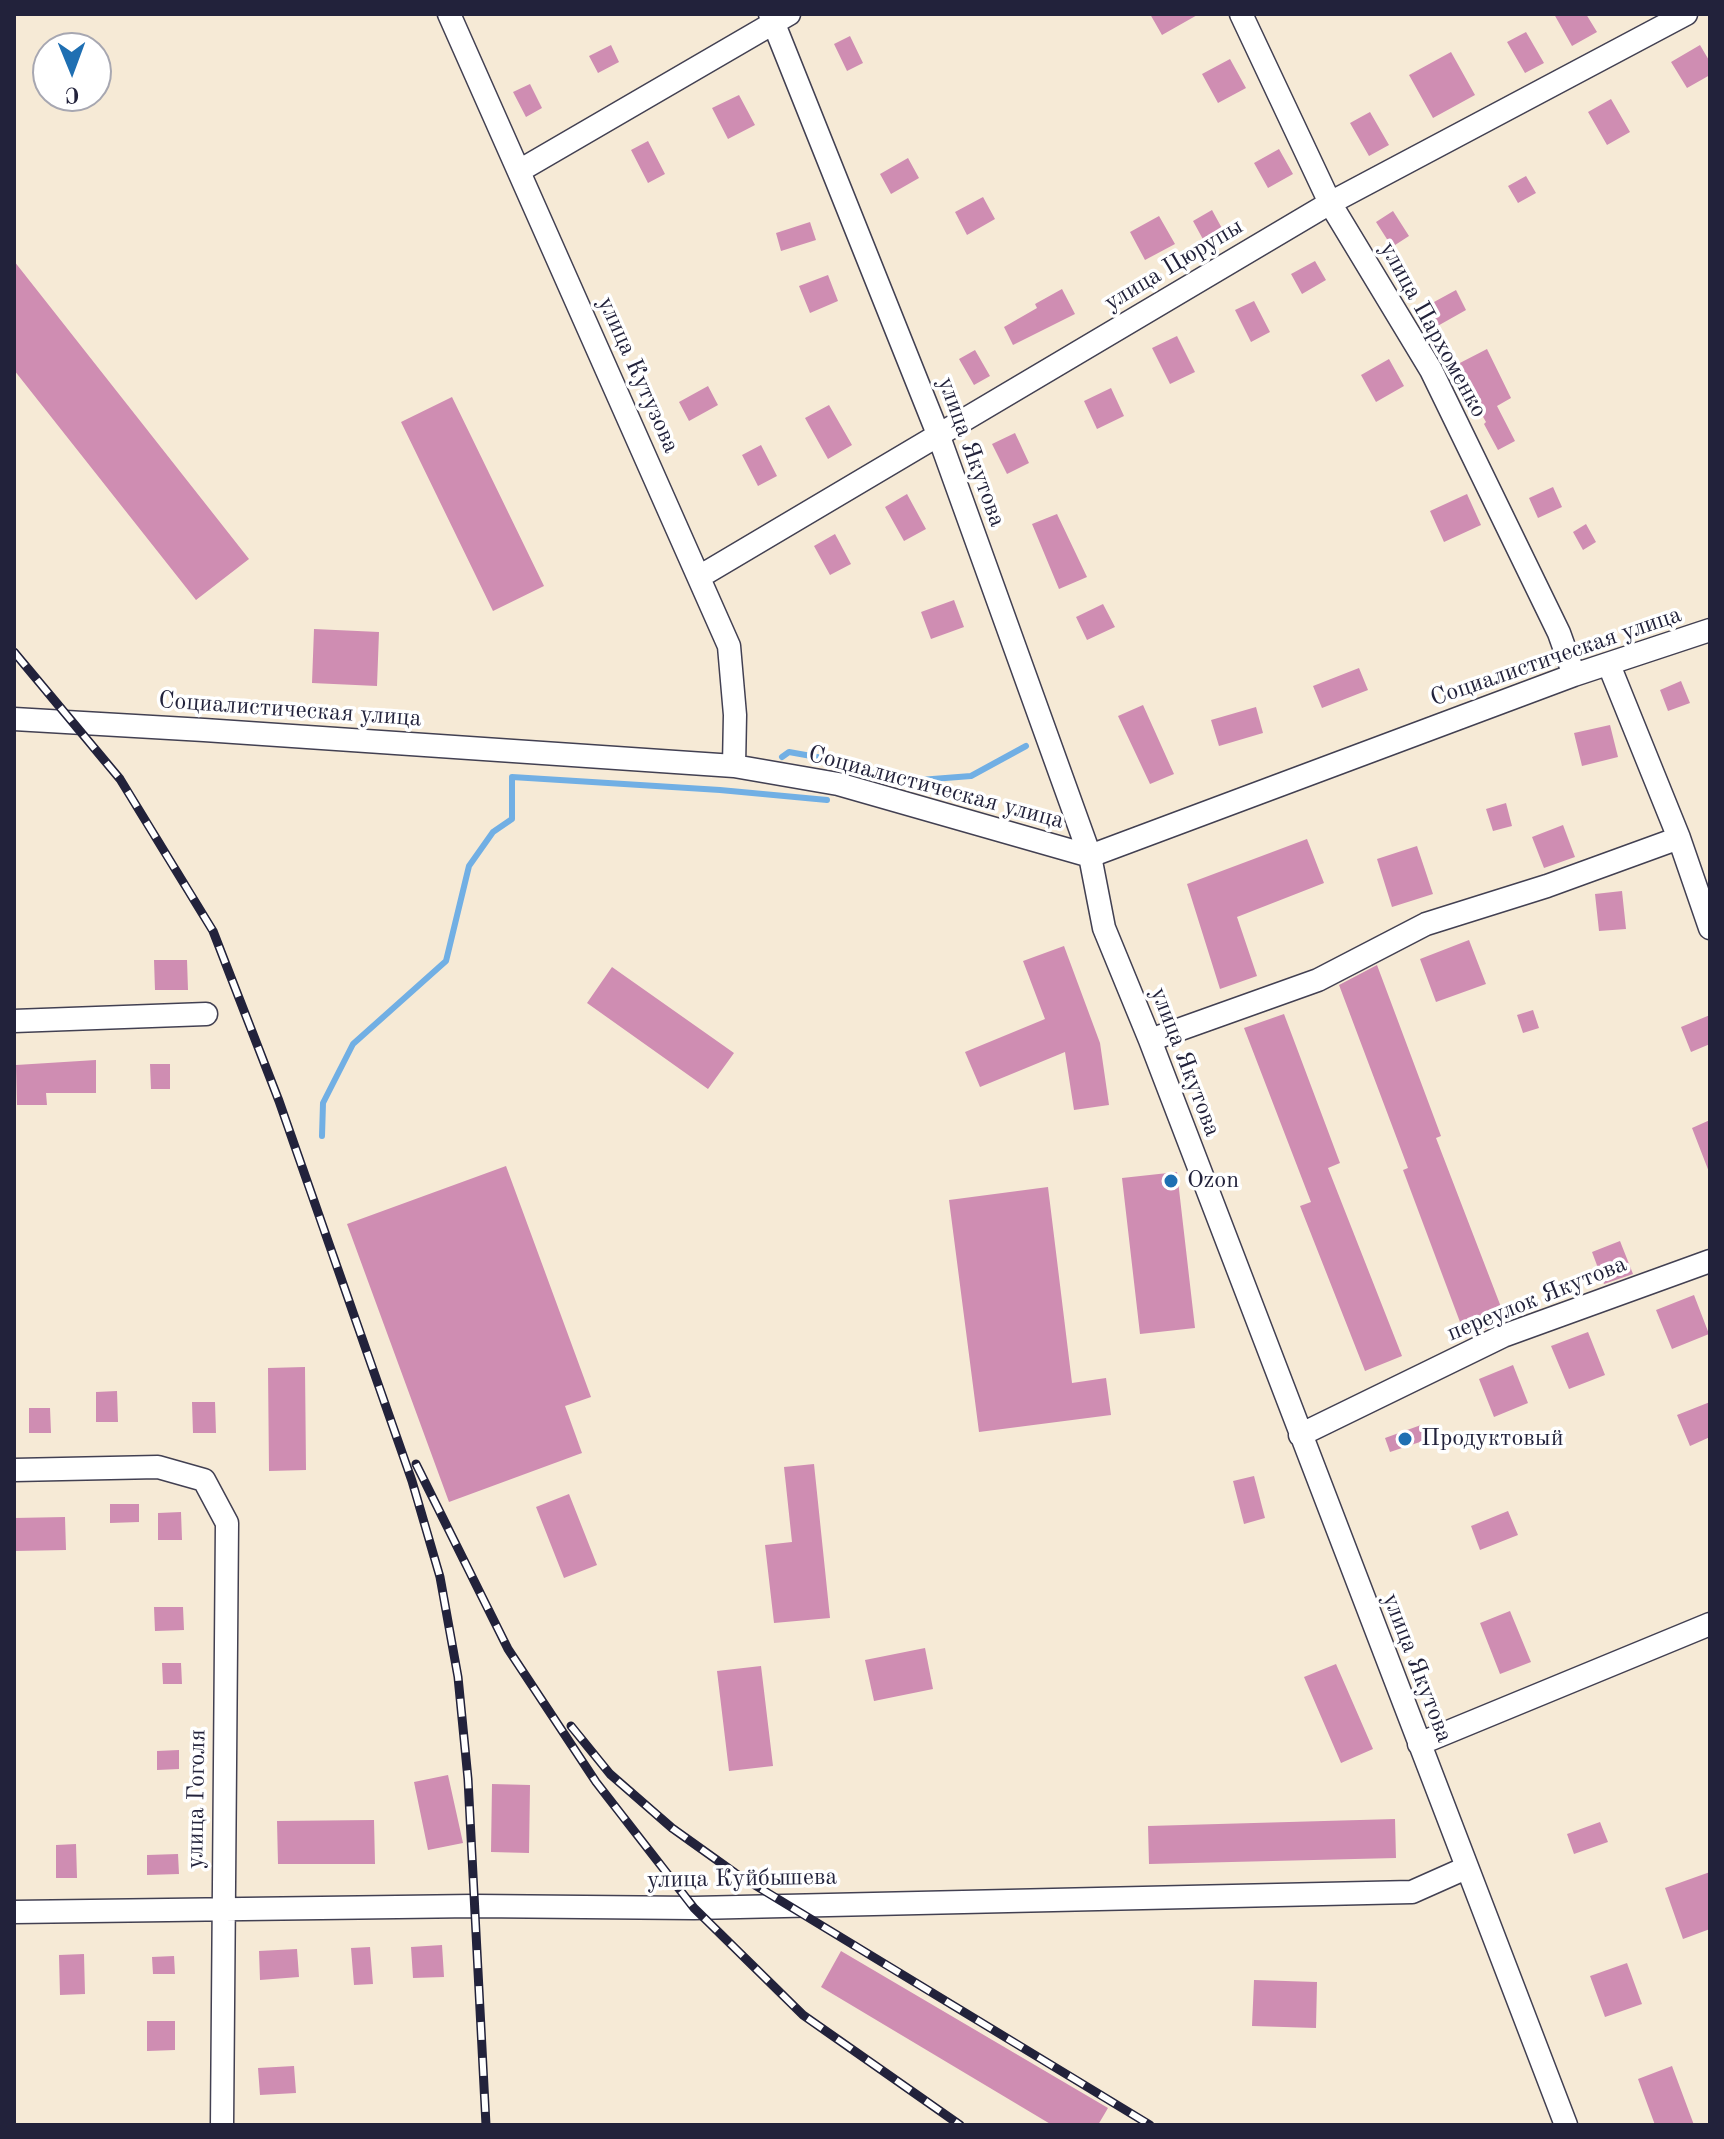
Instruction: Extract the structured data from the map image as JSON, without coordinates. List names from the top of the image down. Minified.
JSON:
{"streets":{"street":["улица Цюрупы","улица Пархоменко","улица Кутузова","улица Якутова","Социалистическая улица","переулок Якутова","улица Гоголя","улица Куйбышева"]},"crossings":[["улица Цюрупы","улица Пархоменко"],["улица Цюрупы","улица Кутузова"],["улица Цюрупы","улица Якутова"],["улица Пархоменко","Социалистическая улица"],["улица Кутузова","Социалистическая улица"],["улица Якутова","Социалистическая улица"],["улица Якутова","переулок Якутова"],["улица Якутова","улица Куйбышева"],["улица Гоголя","улица Куйбышева"]],"places":["Ozon","Продуктовый"],"north":"bottom"}
